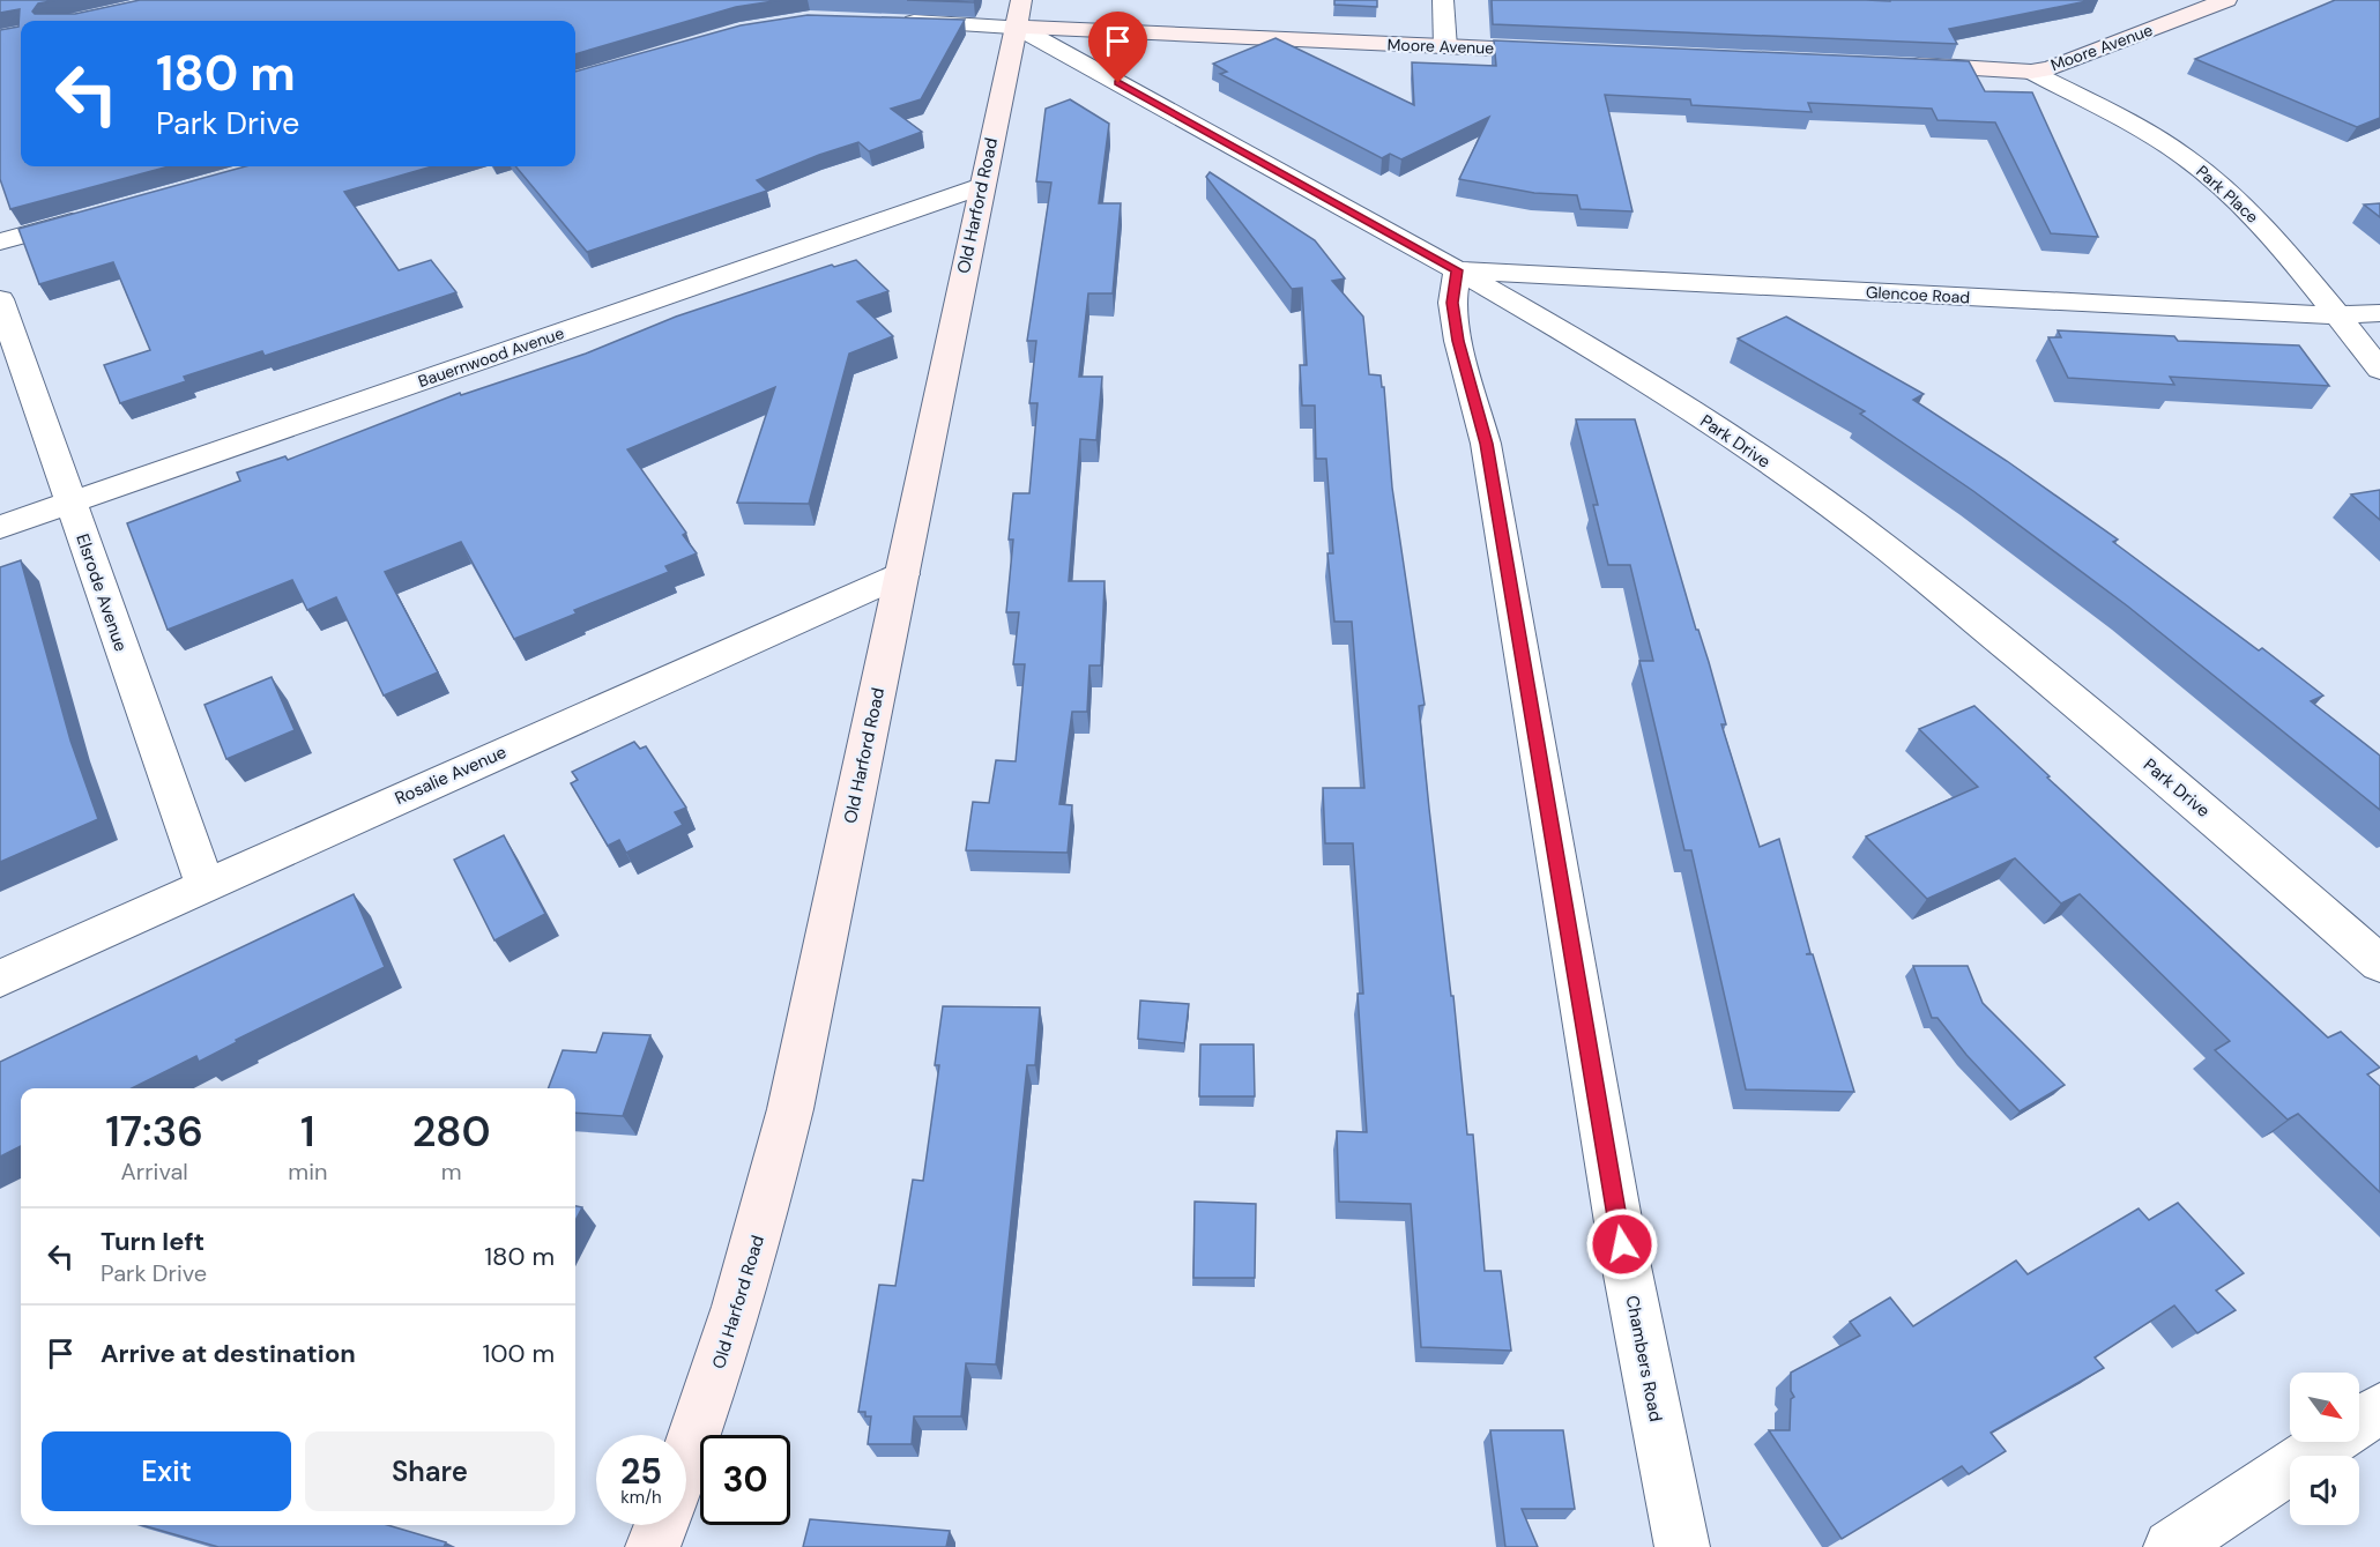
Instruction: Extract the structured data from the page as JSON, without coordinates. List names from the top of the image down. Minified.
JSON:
{"streets":{"street":["Moore Avenue","Park Place","Old Harford Road","Glencoe Road","Bauernwood Avenue","Park Drive","Elsrode Avenue","Rosalie Avenue","Chambers Road"]},"crossings":[["Moore Avenue","Park Place"],["Moore Avenue","Old Harford Road"],["Moore Avenue","Park Drive"],["Park Place","Glencoe Road"],["Old Harford Road","Bauernwood Avenue"],["Old Harford Road","Park Drive"],["Old Harford Road","Rosalie Avenue"],["Glencoe Road","Park Drive"],["Glencoe Road","Chambers Road"],["Bauernwood Avenue","Elsrode Avenue"],["Park Drive","Chambers Road"],["Elsrode Avenue","Rosalie Avenue"]],"north":"bottom right","page":{"turn":["180 m","Park Drive"],"eta":["17:36","Arrival","1","min","280","m"],"list":[{"name":"Turn left","note":"Park Drive","value":"180 m"},{"name":"Arrive at destination","value":"100 m"}],"buttons":["Exit","Share"],"speed":"25 km/h","limit":"30"}}
